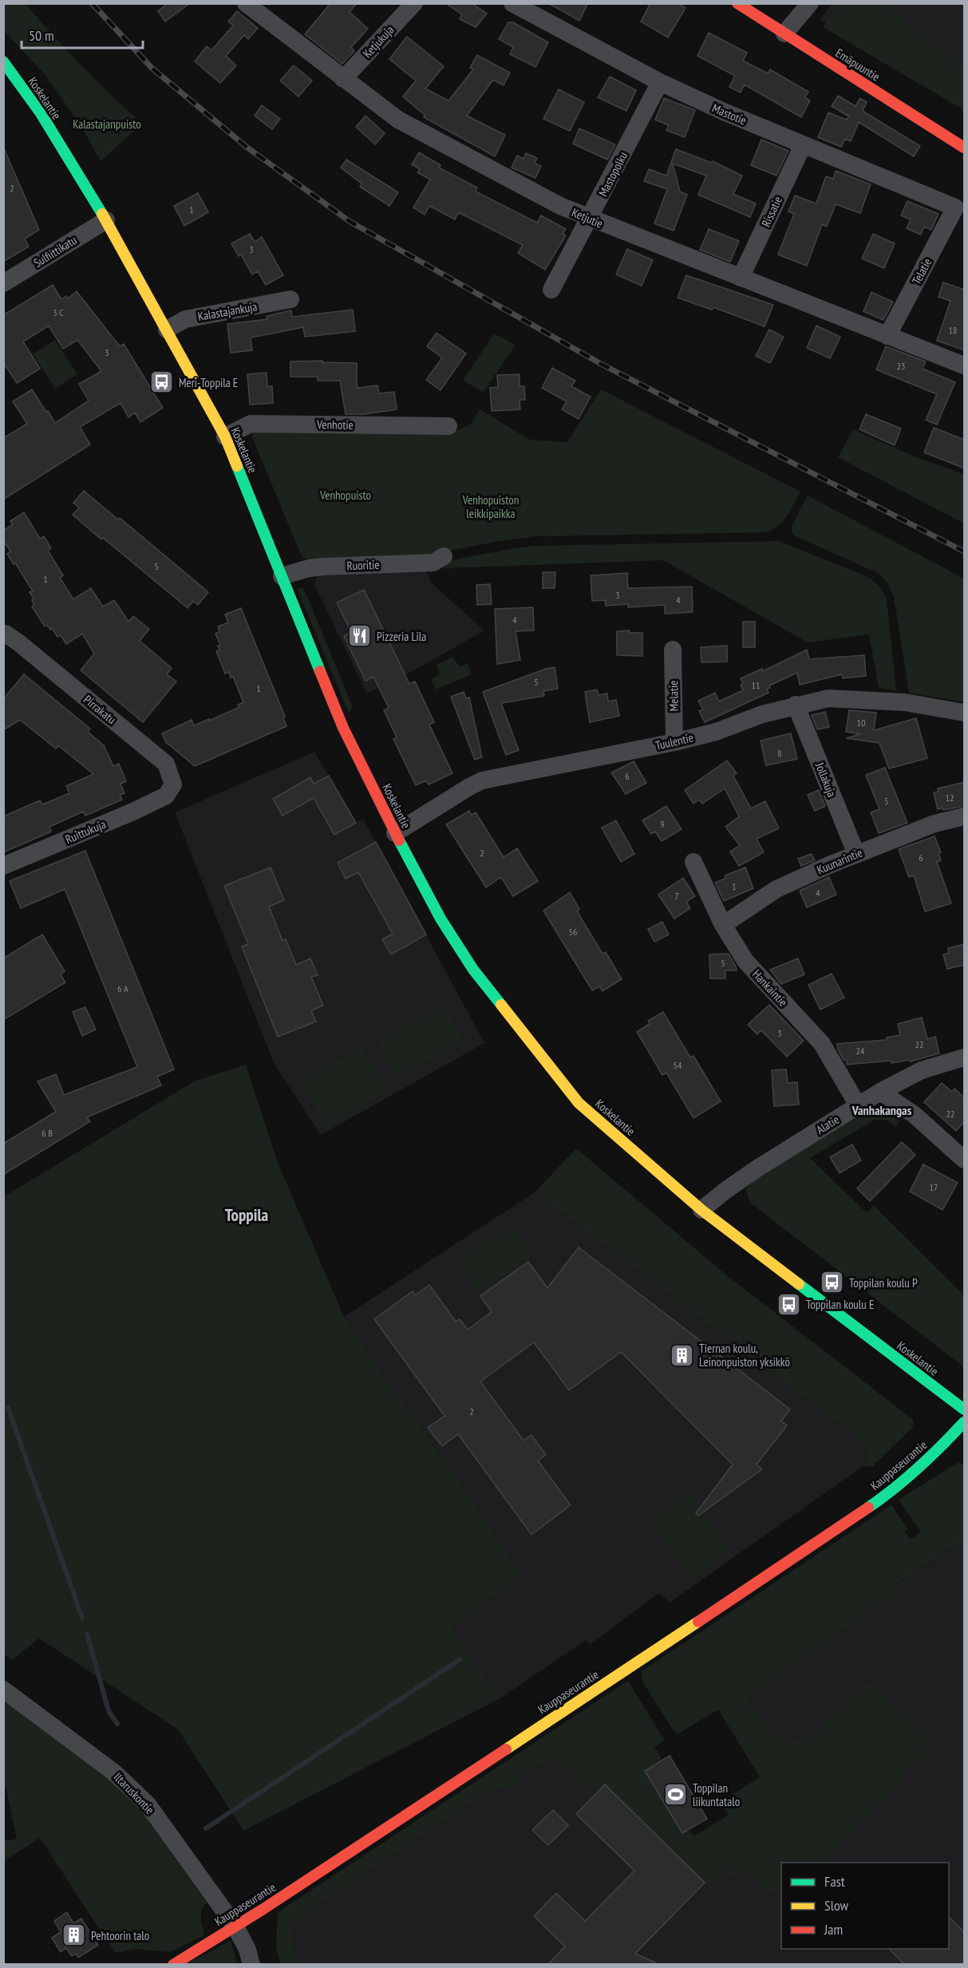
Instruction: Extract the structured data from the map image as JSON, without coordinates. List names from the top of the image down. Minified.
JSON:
{"streets":{"main road":["Emäpuuntie","Koskelantie","Kauppaseurantie"],"street":["Ketjukuja","Mastotie","Mastopolku","Rissatie","Ketjutie","Sulfiittikatu","Telatie","Kalastajankuja","Venhotie","Ruoritie","Melatie","Pirrakatu","Tuulentie","Jollakuja","Ruittukuja","Kuunarintie","Hankaintie","Alatie","Iltaruskontie"]},"crossings":[["Ketjukuja","Ketjutie"],["Koskelantie","Sulfiittikatu"],["Koskelantie","Kalastajankuja"],["Koskelantie","Venhotie"],["Koskelantie","Ruoritie"],["Koskelantie","Tuulentie"],["Koskelantie","Alatie"],["Mastotie","Mastopolku"],["Mastotie","Rissatie"],["Mastotie","Telatie"],["Mastopolku","Ketjutie"],["Rissatie","Ketjutie"],["Ketjutie","Telatie"],["Melatie","Tuulentie"],["Pirrakatu","Ruittukuja"],["Tuulentie","Jollakuja"],["Jollakuja","Kuunarintie"],["Kuunarintie","Hankaintie"],["Hankaintie","Alatie"],["Kauppaseurantie","Iltaruskontie"]],"districts":["Vanhakangas","Toppila"],"parks":["Kalastajanpuisto","Venhopuisto","Venhopuiston leikkipaikka"],"places":{"bus stop":["Meri-Toppila E","Toppilan koulu P","Toppilan koulu E"],"restaurant":["Pizzeria Lila"],"building":["Tiernan koulu, Leinonpuiston yksikkö","Pehtoorin talo"],"sports":["Toppilan liikuntatalo"]},"house_numbers":["2","1","3","3 C","18","3","23","5","1","3","4","4","5","11","1","10","8","6","12","5","9","2","6","1","4","7","56","5","6 A","3","22","24","54","22","6 B","17","2"],"legend":["Fast","Slow","Jam"],"scale_bar":"50 m"}
